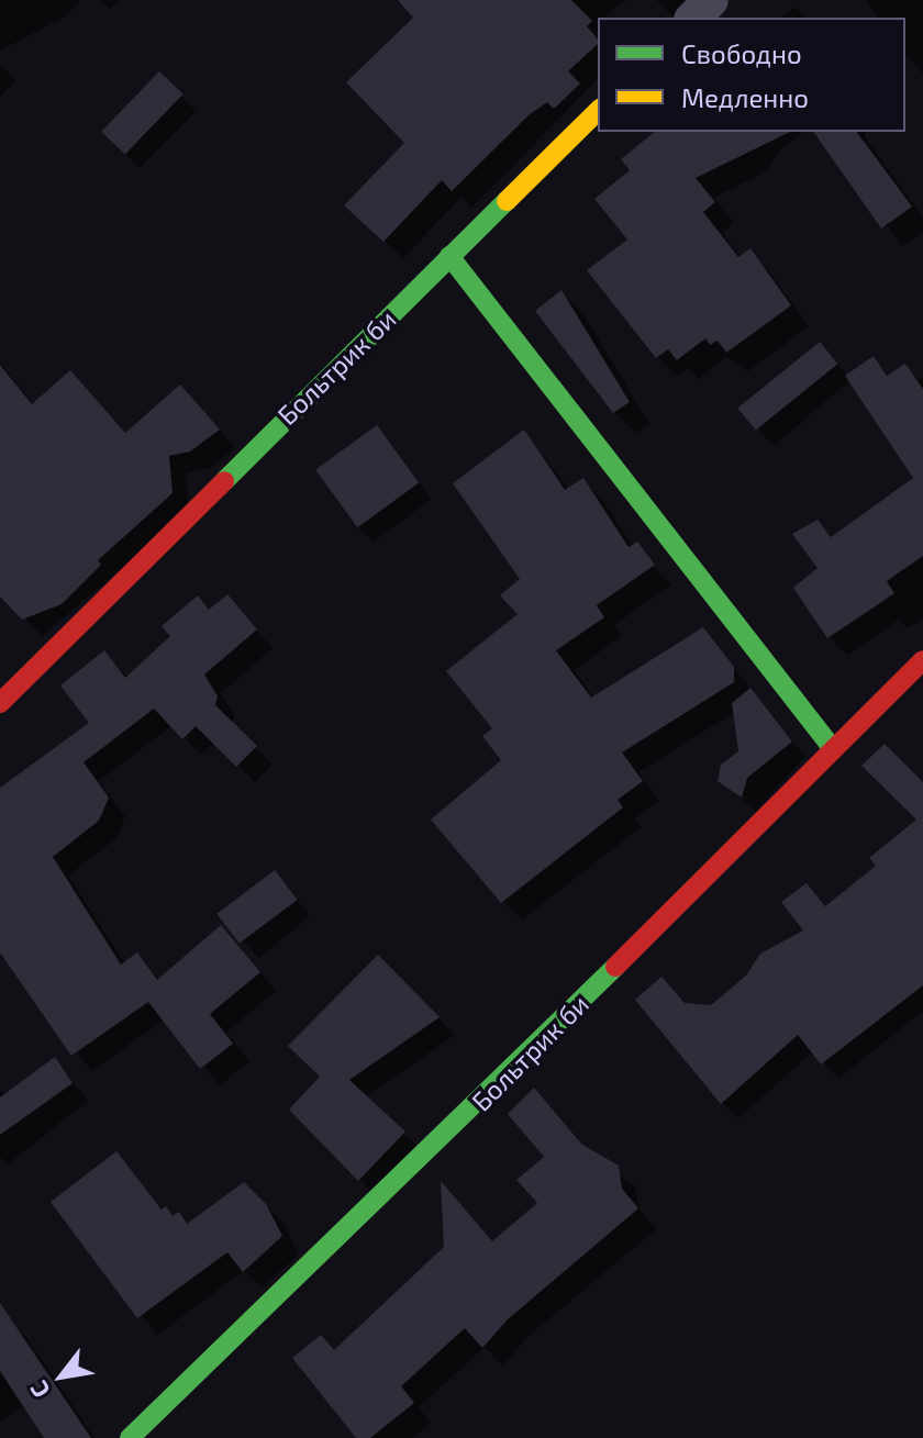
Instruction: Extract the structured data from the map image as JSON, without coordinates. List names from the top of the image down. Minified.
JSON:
{"streets":{"street":["Больтрик би"]},"legend":["Свободно","Медленно"],"north":"bottom left"}
